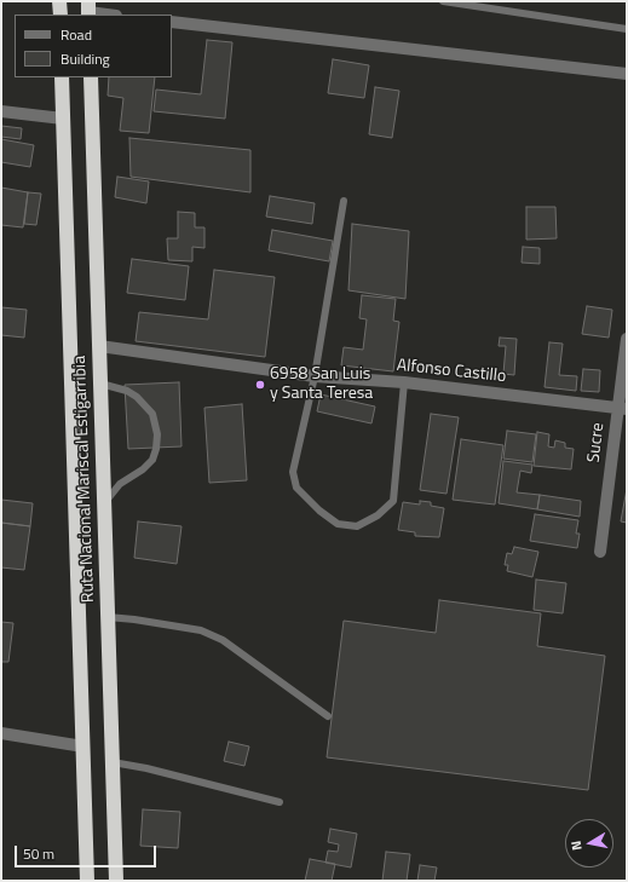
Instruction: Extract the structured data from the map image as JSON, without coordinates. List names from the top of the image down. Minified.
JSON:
{"streets":{"highway":["Ruta Nacional Mariscal Estigarribia"],"street":["Alfonso Castillo","Sucre"]},"crossings":[["Alfonso Castillo","Sucre"],["Alfonso Castillo","Ruta Nacional Mariscal Estigarribia"]],"places":["6958 San Luis y Santa Teresa"],"legend":["Road","Building"],"scale_bar":"50 m","north":"left"}
